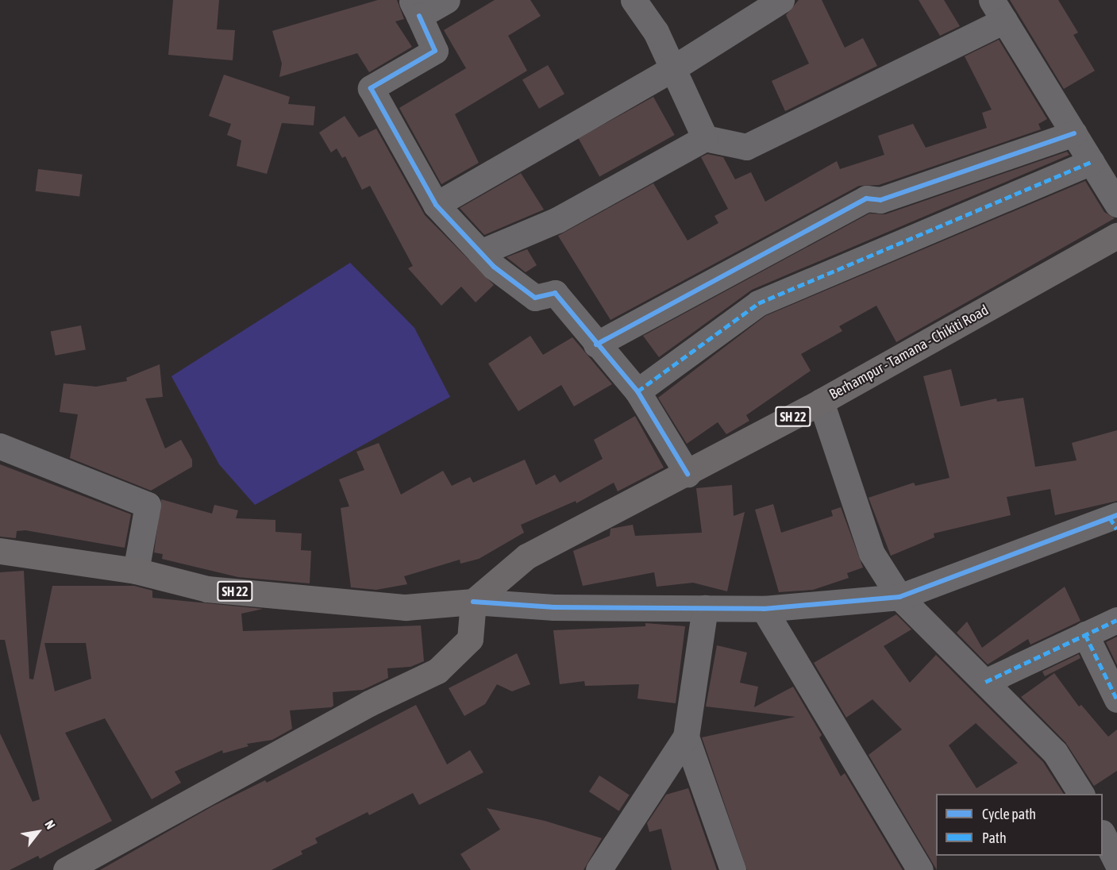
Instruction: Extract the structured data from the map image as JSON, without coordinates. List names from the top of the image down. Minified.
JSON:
{"streets":{"main road":["Berhampur - Tamana - Chikiti Road","SH 22"]},"crossings":[["Berhampur - Tamana - Chikiti Road","SH 22"]],"legend":["Cycle path","Path"],"north":"top right"}
